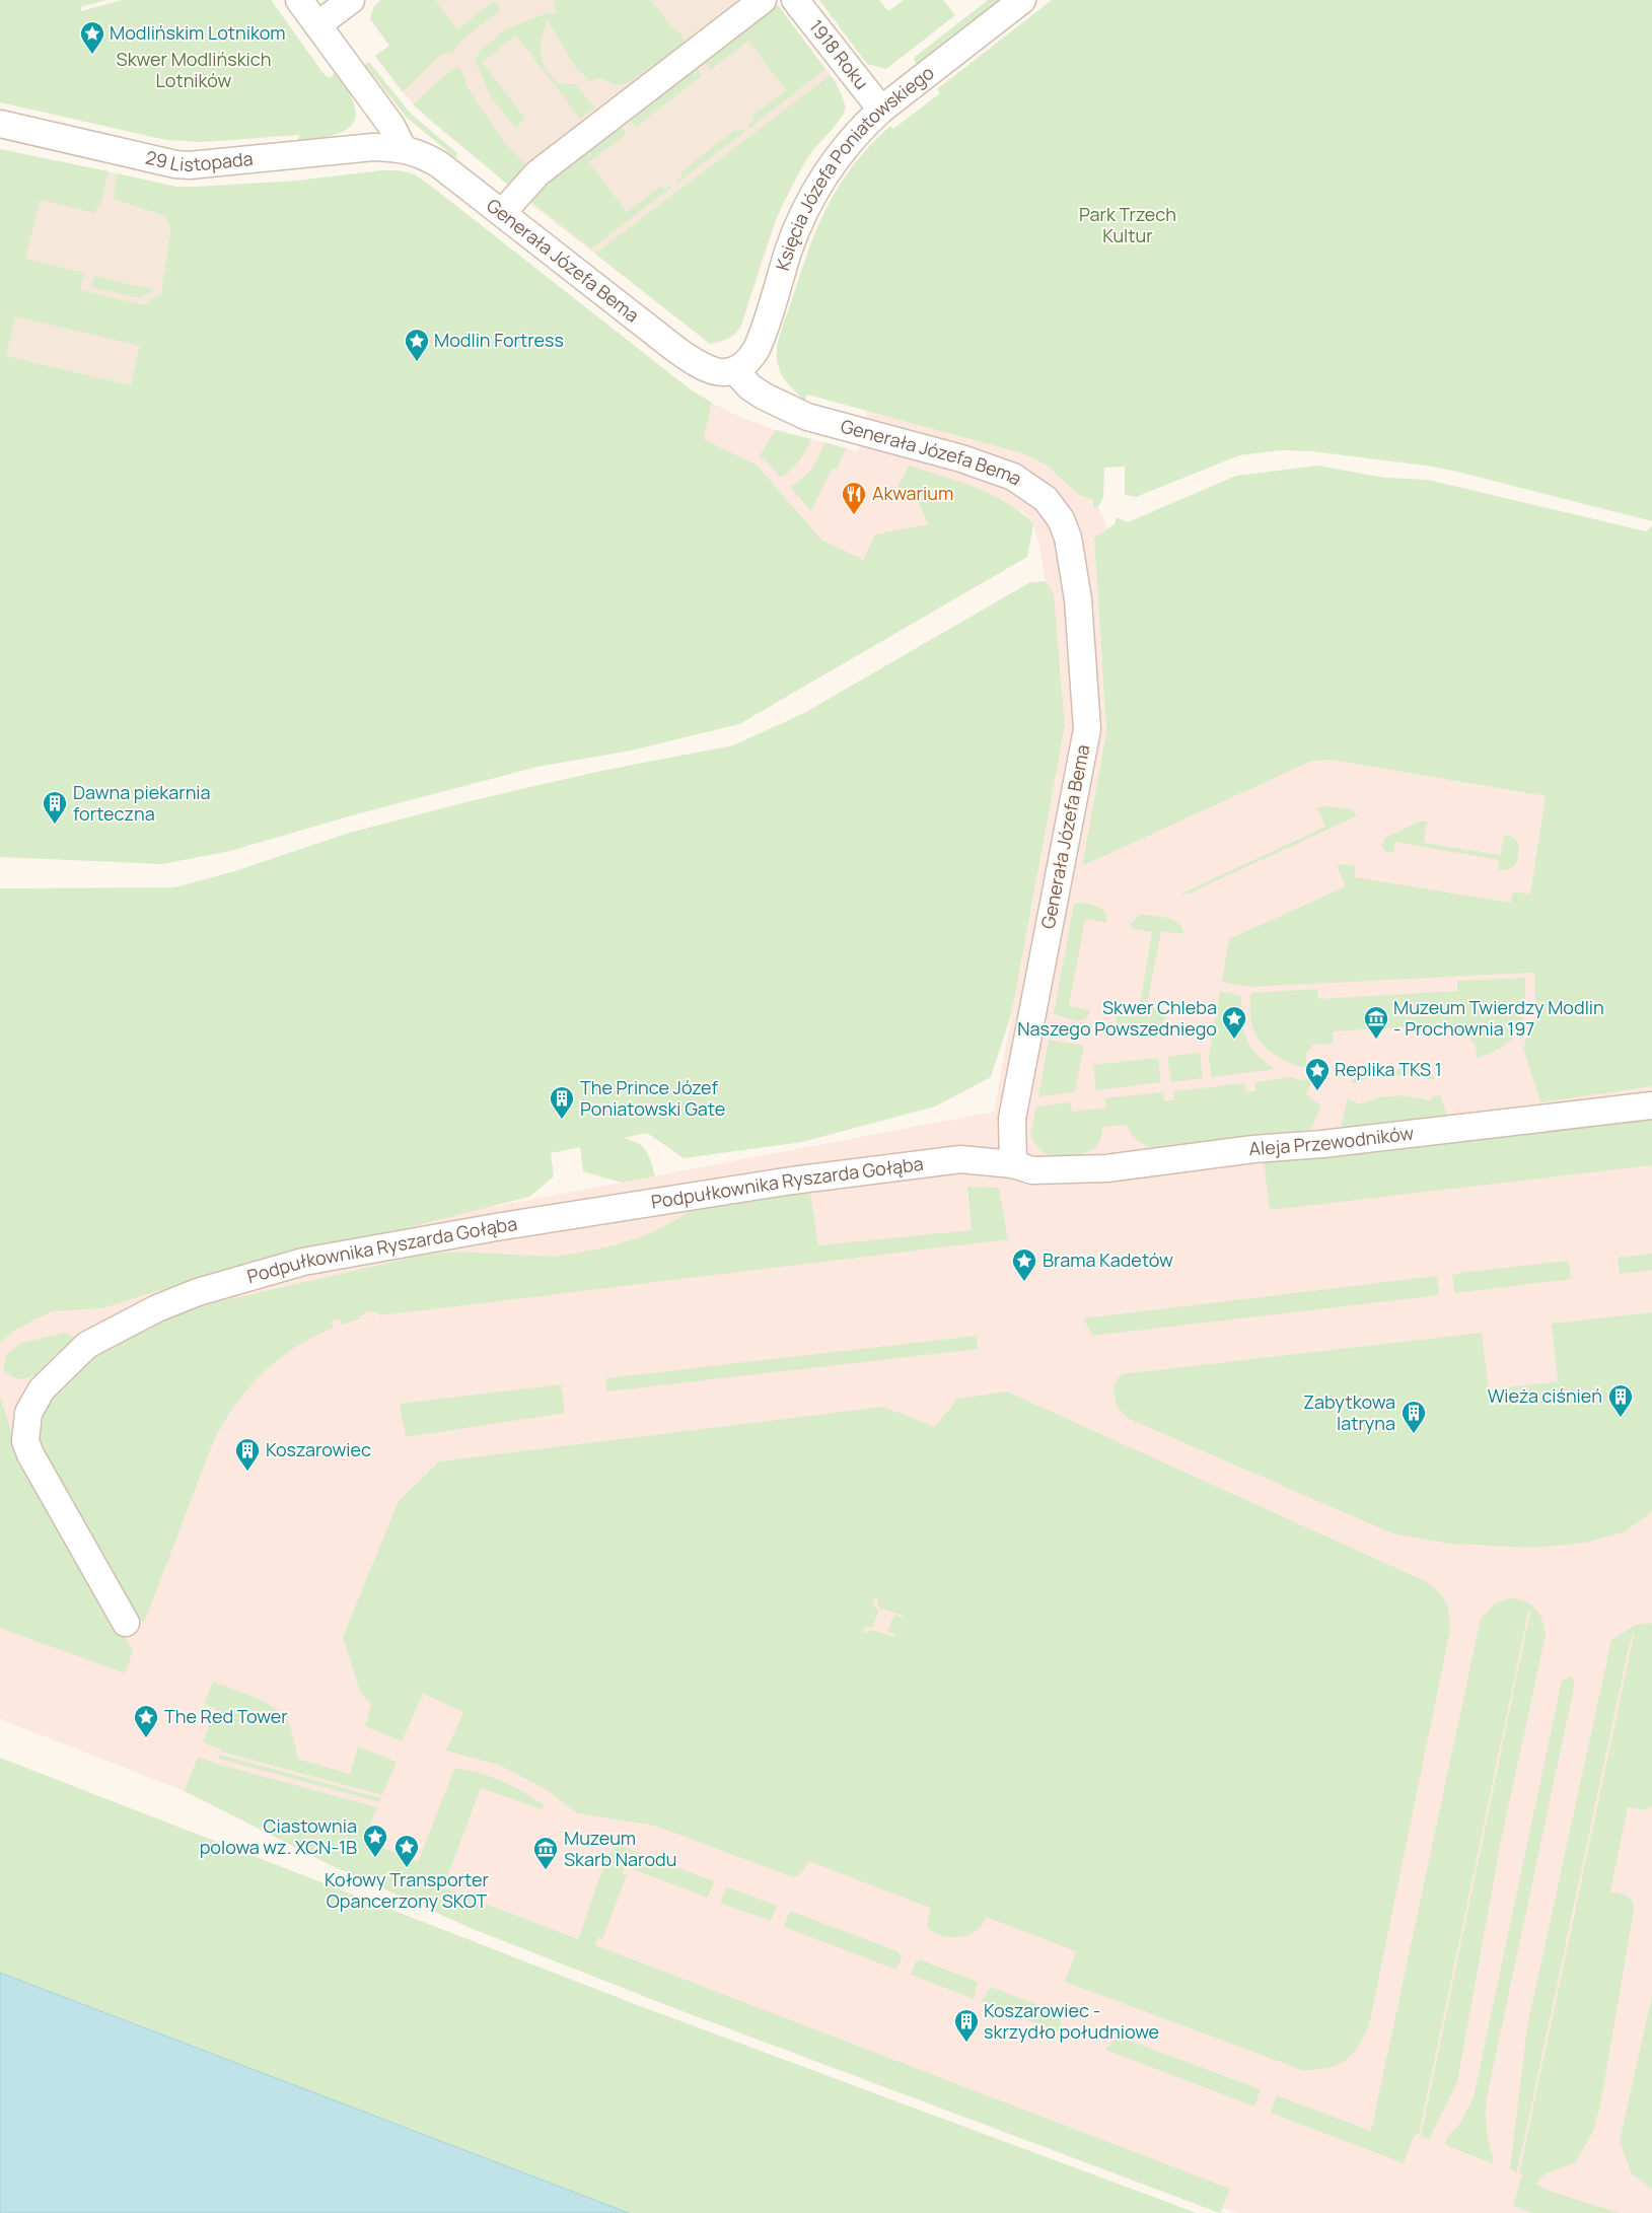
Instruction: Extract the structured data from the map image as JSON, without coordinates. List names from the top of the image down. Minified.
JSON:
{"streets":{"street":["1918 Roku","29 Listopada","Księcia Józefa Poniatowskiego","Generała Józefa Bema","Aleja Przewodników","Podpułkownika Ryszarda Gołąba"]},"crossings":[["1918 Roku","Księcia Józefa Poniatowskiego"],["29 Listopada","Generała Józefa Bema"],["Księcia Józefa Poniatowskiego","Generała Józefa Bema"],["Generała Józefa Bema","Aleja Przewodników"],["Generała Józefa Bema","Podpułkownika Ryszarda Gołąba"],["Aleja Przewodników","Podpułkownika Ryszarda Gołąba"]],"parks":["Skwer Modlińskich Lotników","Park Trzech Kultur"],"places":{"place":["Modlińskim Lotnikom","Modlin Fortress","Skwer Chleba Naszego Powszedniego","Replika TKS 1","Brama Kadetów","The Red Tower","Ciastownia polowa wz. XCN-1B","Kołowy Transporter Opancerzony SKOT"],"restaurant":["Akwarium"],"building":["Dawna piekarnia forteczna","The Prince Józef Poniatowski Gate","Wieża ciśnień","Zabytkowa latryna","Koszarowiec","Koszarowiec - skrzydło południowe"],"museum":["Muzeum Twierdzy Modlin - Prochownia 197","Muzeum Skarb Narodu"]}}
